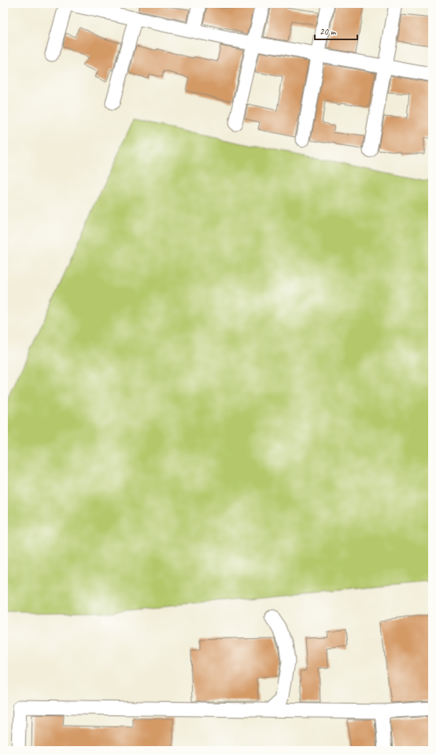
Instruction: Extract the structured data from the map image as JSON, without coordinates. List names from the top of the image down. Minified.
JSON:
{"scale_bar":"20 m"}
